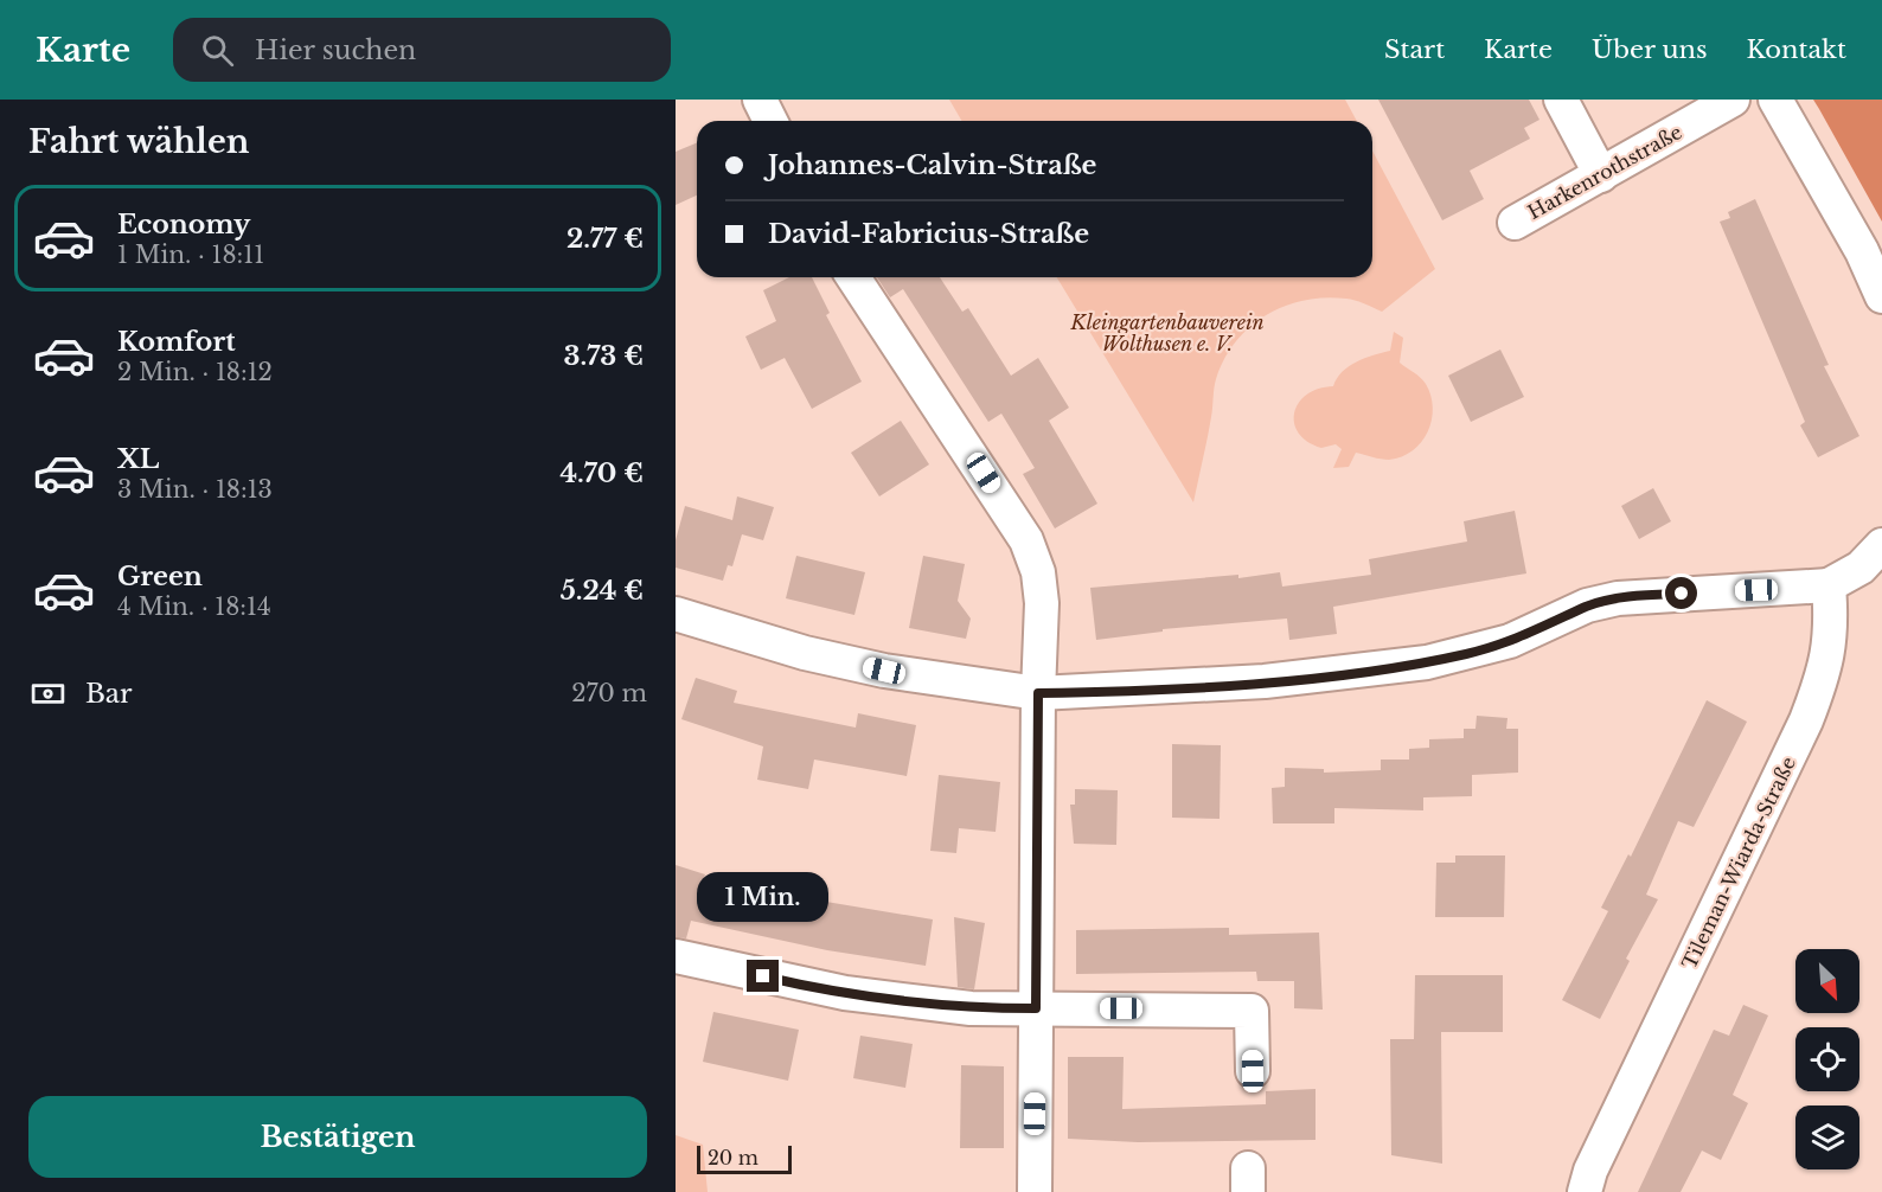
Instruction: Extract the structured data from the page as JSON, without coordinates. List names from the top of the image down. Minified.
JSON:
{"streets":{"street":["Harkenrothstraße","Tileman-Wiarda-Straße"]},"parks":["Kleingartenbauverein Wolthusen e. V."],"scale_bar":"20 m","north":"bottom right","page":{"header":"Karte","search":"Hier suchen","nav":["Start","Karte","Über uns","Kontakt"],"heading":"Fahrt wählen","banner":["Johannes-Calvin-Straße","David-Fabricius-Straße"],"list":[{"name":"Economy","note":"1 Min. · 18:11","value":"2.77 €"},{"name":"Komfort","note":"2 Min. · 18:12","value":"3.73 €"},{"name":"XL","note":"3 Min. · 18:13","value":"4.70 €"},{"name":"Green","note":"4 Min. · 18:14","value":"5.24 €"}],"pay":["Bar","270 m"],"bubble":"1 Min.","buttons":"Bestätigen","scale":"20 m"}}
